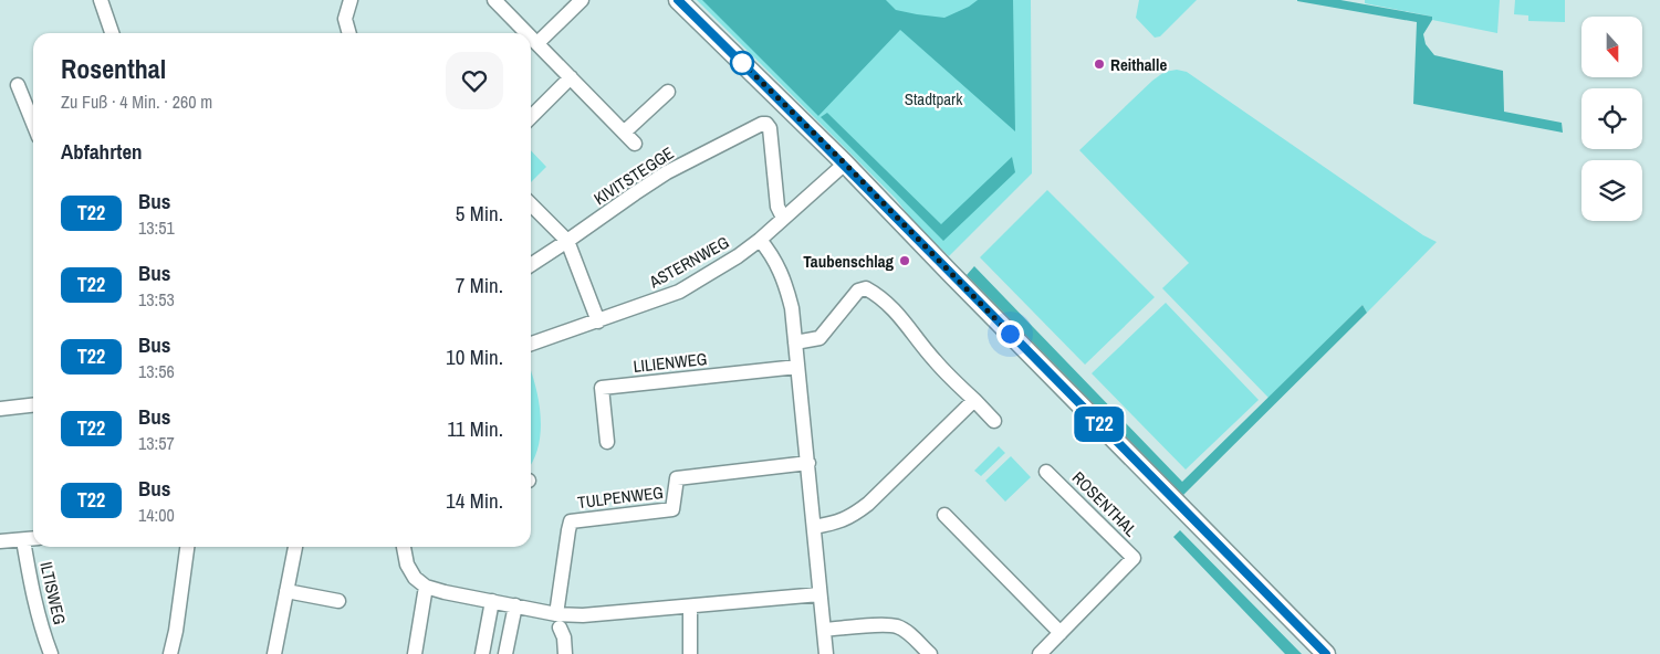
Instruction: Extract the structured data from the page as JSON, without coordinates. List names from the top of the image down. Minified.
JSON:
{"streets":{"street":["KIVITSTEGGE","ASTERNWEG","LILIENWEG","TULPENWEG","ROSENTHAL","ILTISWEG"]},"crossings":[["KIVITSTEGGE","ASTERNWEG"]],"parks":["Stadtpark"],"places":["Reithalle","Taubenschlag"],"lines":["bus line T22"],"north":"bottom","page":{"on_map":"T22","heading":[["Rosenthal","Zu Fuß · 4 Min. · 260 m"],"Abfahrten"],"list":[{"mark":"T22","name":"Bus","note":"13:51","value":"5 Min."},{"mark":"T22","name":"Bus","note":"13:53","value":"7 Min."},{"mark":"T22","name":"Bus","note":"13:56","value":"10 Min."},{"mark":"T22","name":"Bus","note":"13:57","value":"11 Min."},{"mark":"T22","name":"Bus","note":"14:00","value":"14 Min."}]}}
